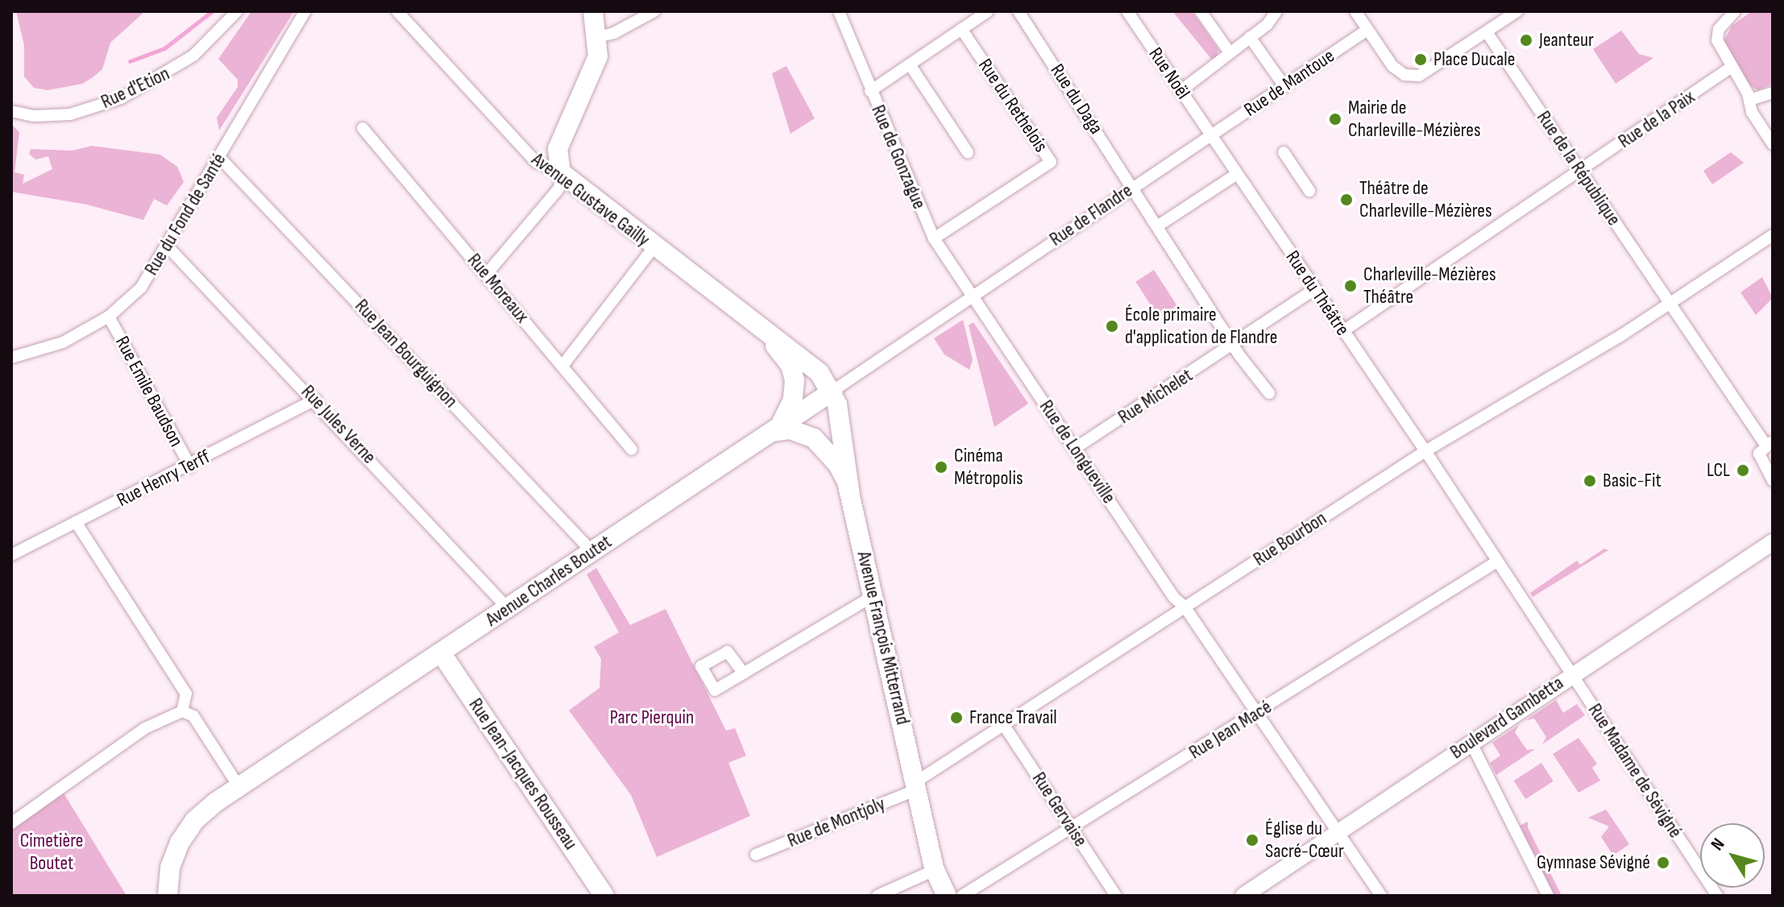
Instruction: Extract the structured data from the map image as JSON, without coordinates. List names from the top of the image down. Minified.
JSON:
{"streets":{"main road":["Avenue Gustave Gailly","Avenue Charles Boutet","Avenue François Mitterrand","Rue Jean-Jacques Rousseau"],"street":["Rue Noël","Rue de Mantoue","Rue d'Etion","Rue du Daga","Rue du Rethelois","Rue de la Paix","Rue de Gonzague","Rue de la République","Rue du Fond de Santé","Rue de Flandre","Rue Moreaux","Rue du Théâtre","Rue Jean Bourguignon","Rue Emile Baudson","Rue Michelet","Rue Jules Verne","Rue de Longueville","Rue Henry Terff","Rue Bourbon","Boulevard Gambetta","Rue Jean Macé","Rue Madame de Sévigné","Rue Gervaise","Rue de Montjoly"]},"crossings":[["Rue Noël","Rue de Mantoue"],["Rue Noël","Rue de Flandre"],["Rue Noël","Rue du Théâtre"],["Rue de Mantoue","Rue de Flandre"],["Rue de Mantoue","Rue du Théâtre"],["Rue du Daga","Rue de Flandre"],["Rue du Daga","Rue Michelet"],["Rue du Rethelois","Rue de Gonzague"],["Rue de la Paix","Rue de la République"],["Rue de la Paix","Rue du Théâtre"],["Rue de Gonzague","Rue de Flandre"],["Rue de Gonzague","Rue de Longueville"],["Rue de Gonzague","Avenue Charles Boutet"],["Rue de la République","Rue Bourbon"],["Rue du Fond de Santé","Rue Jean Bourguignon"],["Rue du Fond de Santé","Rue Emile Baudson"],["Rue du Fond de Santé","Rue Jules Verne"],["Rue de Flandre","Rue du Théâtre"],["Rue de Flandre","Rue de Longueville"],["Rue de Flandre","Avenue Charles Boutet"],["Rue du Théâtre","Rue Michelet"],["Rue du Théâtre","Rue Bourbon"],["Rue du Théâtre","Rue Madame de Sévigné"],["Rue Jean Bourguignon","Avenue Charles Boutet"],["Rue Emile Baudson","Rue Henry Terff"],["Rue Michelet","Rue de Longueville"],["Rue Jules Verne","Rue Henry Terff"],["Rue Jules Verne","Avenue Charles Boutet"],["Rue de Longueville","Rue Bourbon"],["Rue de Longueville","Avenue Charles Boutet"],["Rue de Longueville","Boulevard Gambetta"],["Rue de Longueville","Rue Jean Macé"],["Rue Bourbon","Avenue François Mitterrand"],["Rue Bourbon","Rue Madame de Sévigné"],["Rue Bourbon","Rue Gervaise"],["Rue Bourbon","Rue de Montjoly"],["Avenue Charles Boutet","Rue Jean-Jacques Rousseau"],["Avenue François Mitterrand","Rue de Montjoly"],["Boulevard Gambetta","Rue Madame de Sévigné"],["Rue Jean Macé","Rue Madame de Sévigné"],["Rue Jean Macé","Rue Gervaise"]],"parks":["Parc Pierquin","Cimetière Boutet"],"places":["Jeanteur","Place Ducale","Mairie de Charleville-Mézières","Théâtre de Charleville-Mézières","Charleville-Mézières Théâtre","École primaire d'application de Flandre","Cinéma Métropolis","LCL","Basic-Fit","France Travail","Église du Sacré-Cœur","Gymnase Sévigné"],"north":"top left"}
